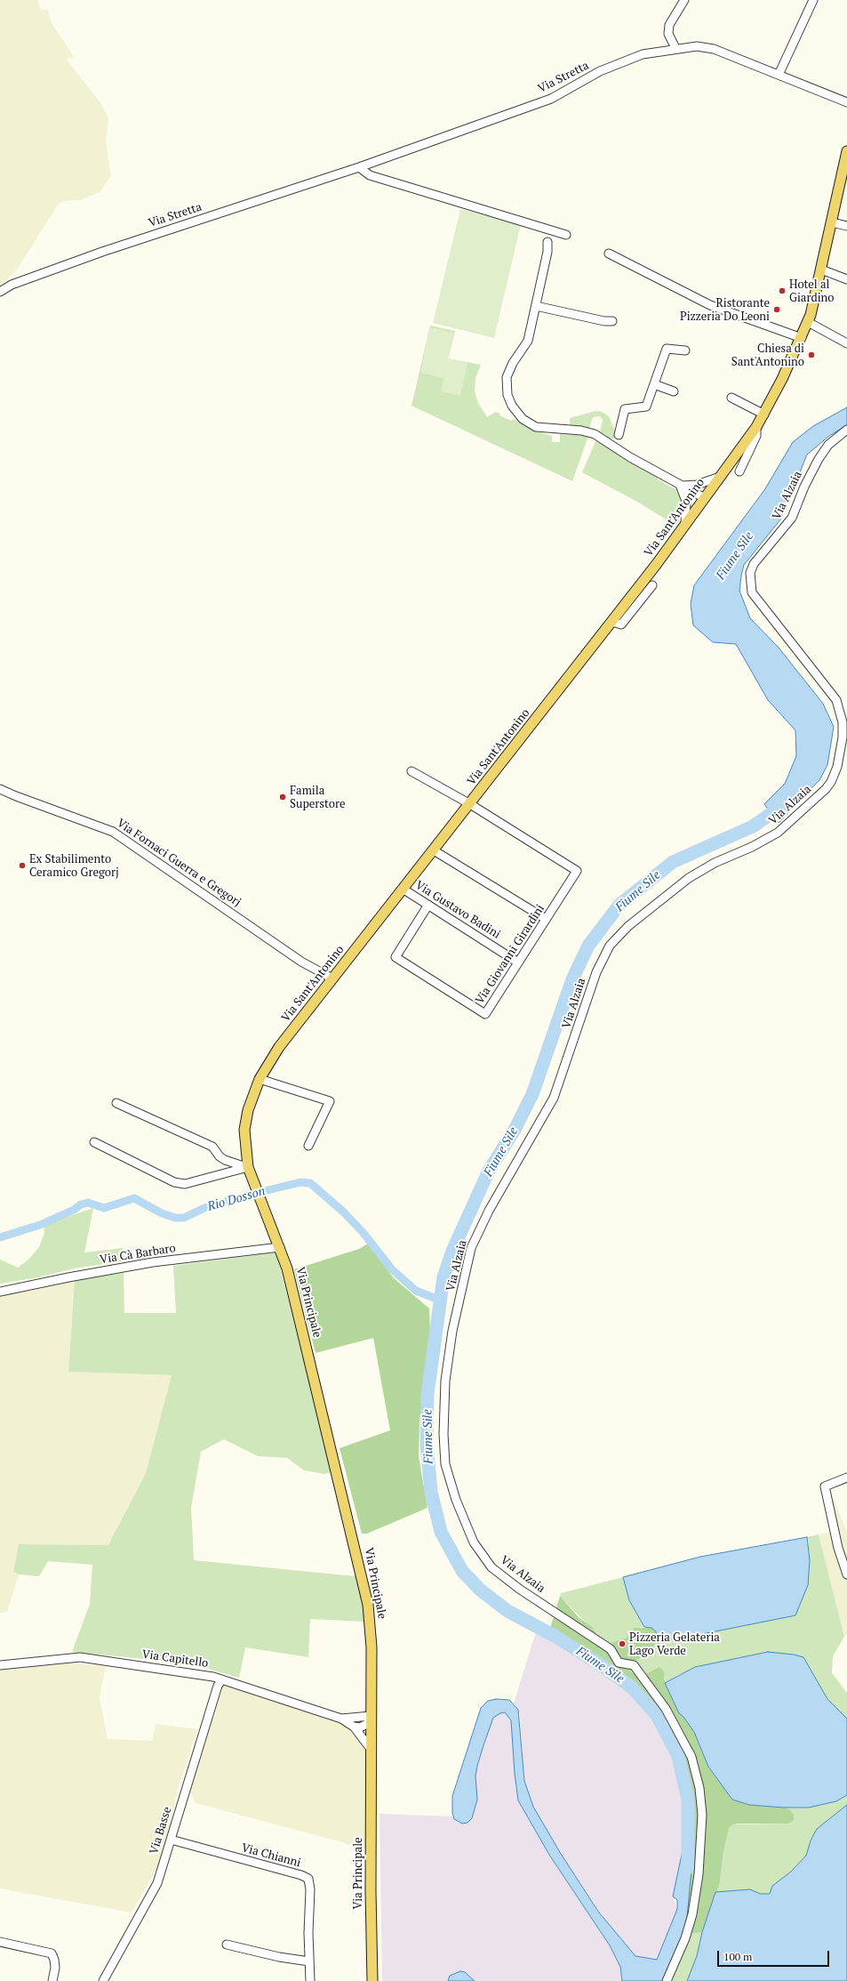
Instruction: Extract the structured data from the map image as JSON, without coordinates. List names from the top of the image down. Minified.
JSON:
{"streets":{"main road":["Via Sant'Antonino","Via Principale"],"street":["Via Stretta","Via Alzaia","Via Fornaci Guerra e Gregorj","Via Gustavo Badini","Via Giovanni Girardini","Via Cà Barbaro","Via Capitello","Via Basse","Via Chianni"]},"crossings":[["Via Sant'Antonino","Via Fornaci Guerra e Gregorj"],["Via Sant'Antonino","Via Gustavo Badini"],["Via Sant'Antonino","Via Giovanni Girardini"],["Via Sant'Antonino","Via Principale"],["Via Gustavo Badini","Via Giovanni Girardini"],["Via Cà Barbaro","Via Principale"],["Via Principale","Via Capitello"],["Via Capitello","Via Basse"],["Via Basse","Via Chianni"]],"water":["Fiume Sile","Rio Dosson"],"places":["Hotel al Giardino","Ristorante Pizzeria Do Leoni","Chiesa di Sant'Antonino","Famila Superstore","Ex Stabilimento Ceramico Gregorj","Pizzeria Gelateria Lago Verde"],"scale_bar":"100 m"}
